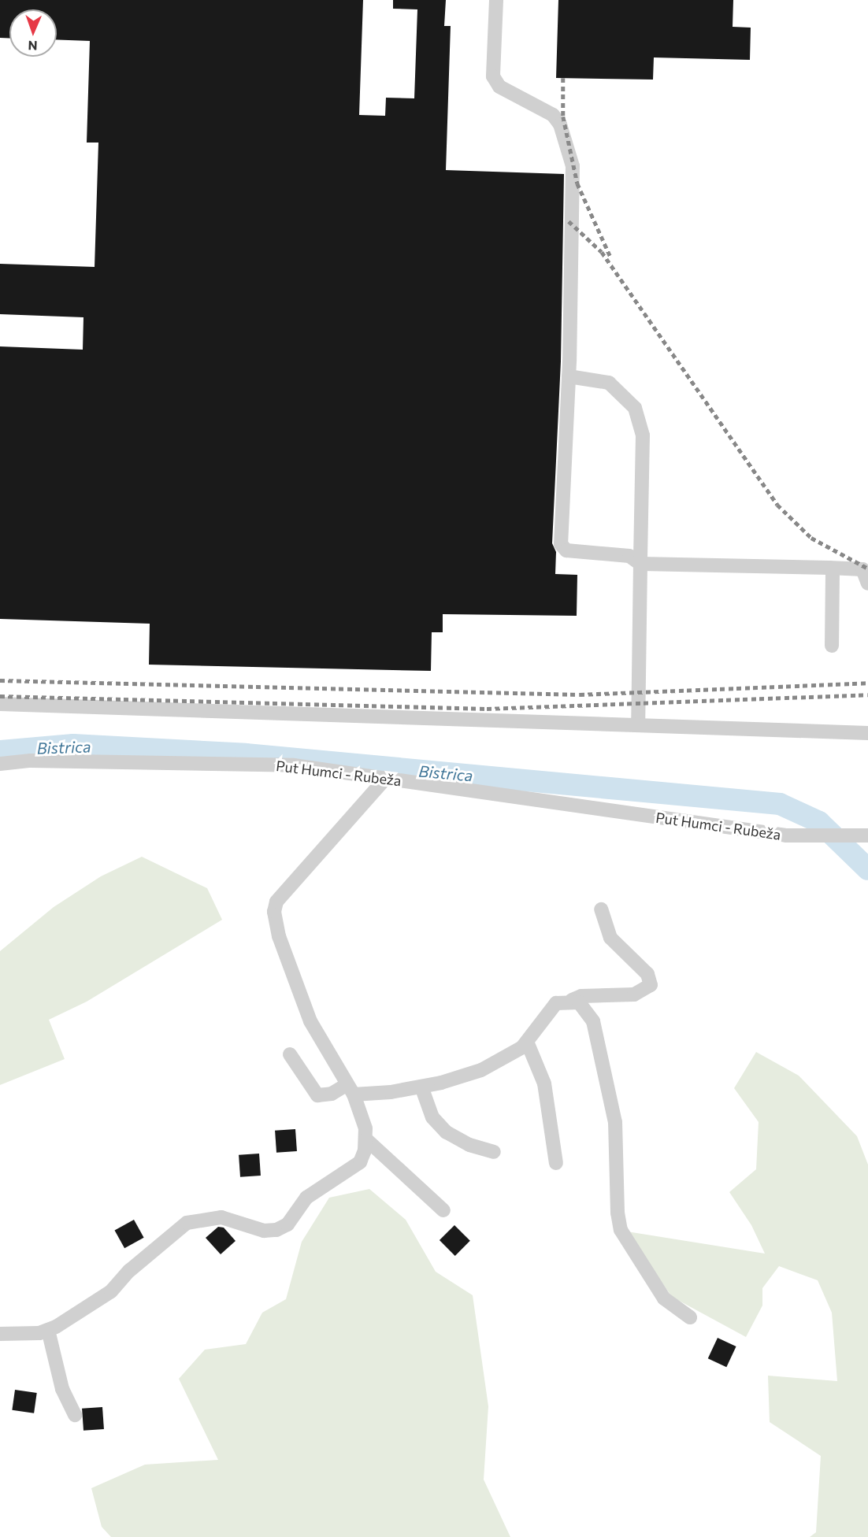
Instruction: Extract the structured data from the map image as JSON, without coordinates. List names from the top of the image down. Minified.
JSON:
{"streets":{"street":["Put Humci - Rubeža"]},"water":["Bistrica"],"north":"bottom"}
